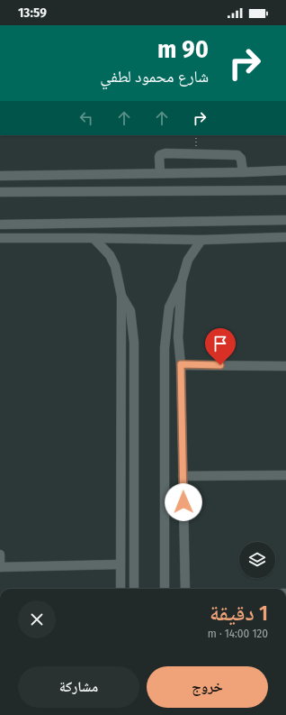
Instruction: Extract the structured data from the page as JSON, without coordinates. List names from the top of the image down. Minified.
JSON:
{"page":{"status":"13:59","turn":["90 m","شارع محمود لطفي"],"heading":["1 دقيقة","120 m · 14:00"],"buttons":["خروج","مشاركة"]}}
